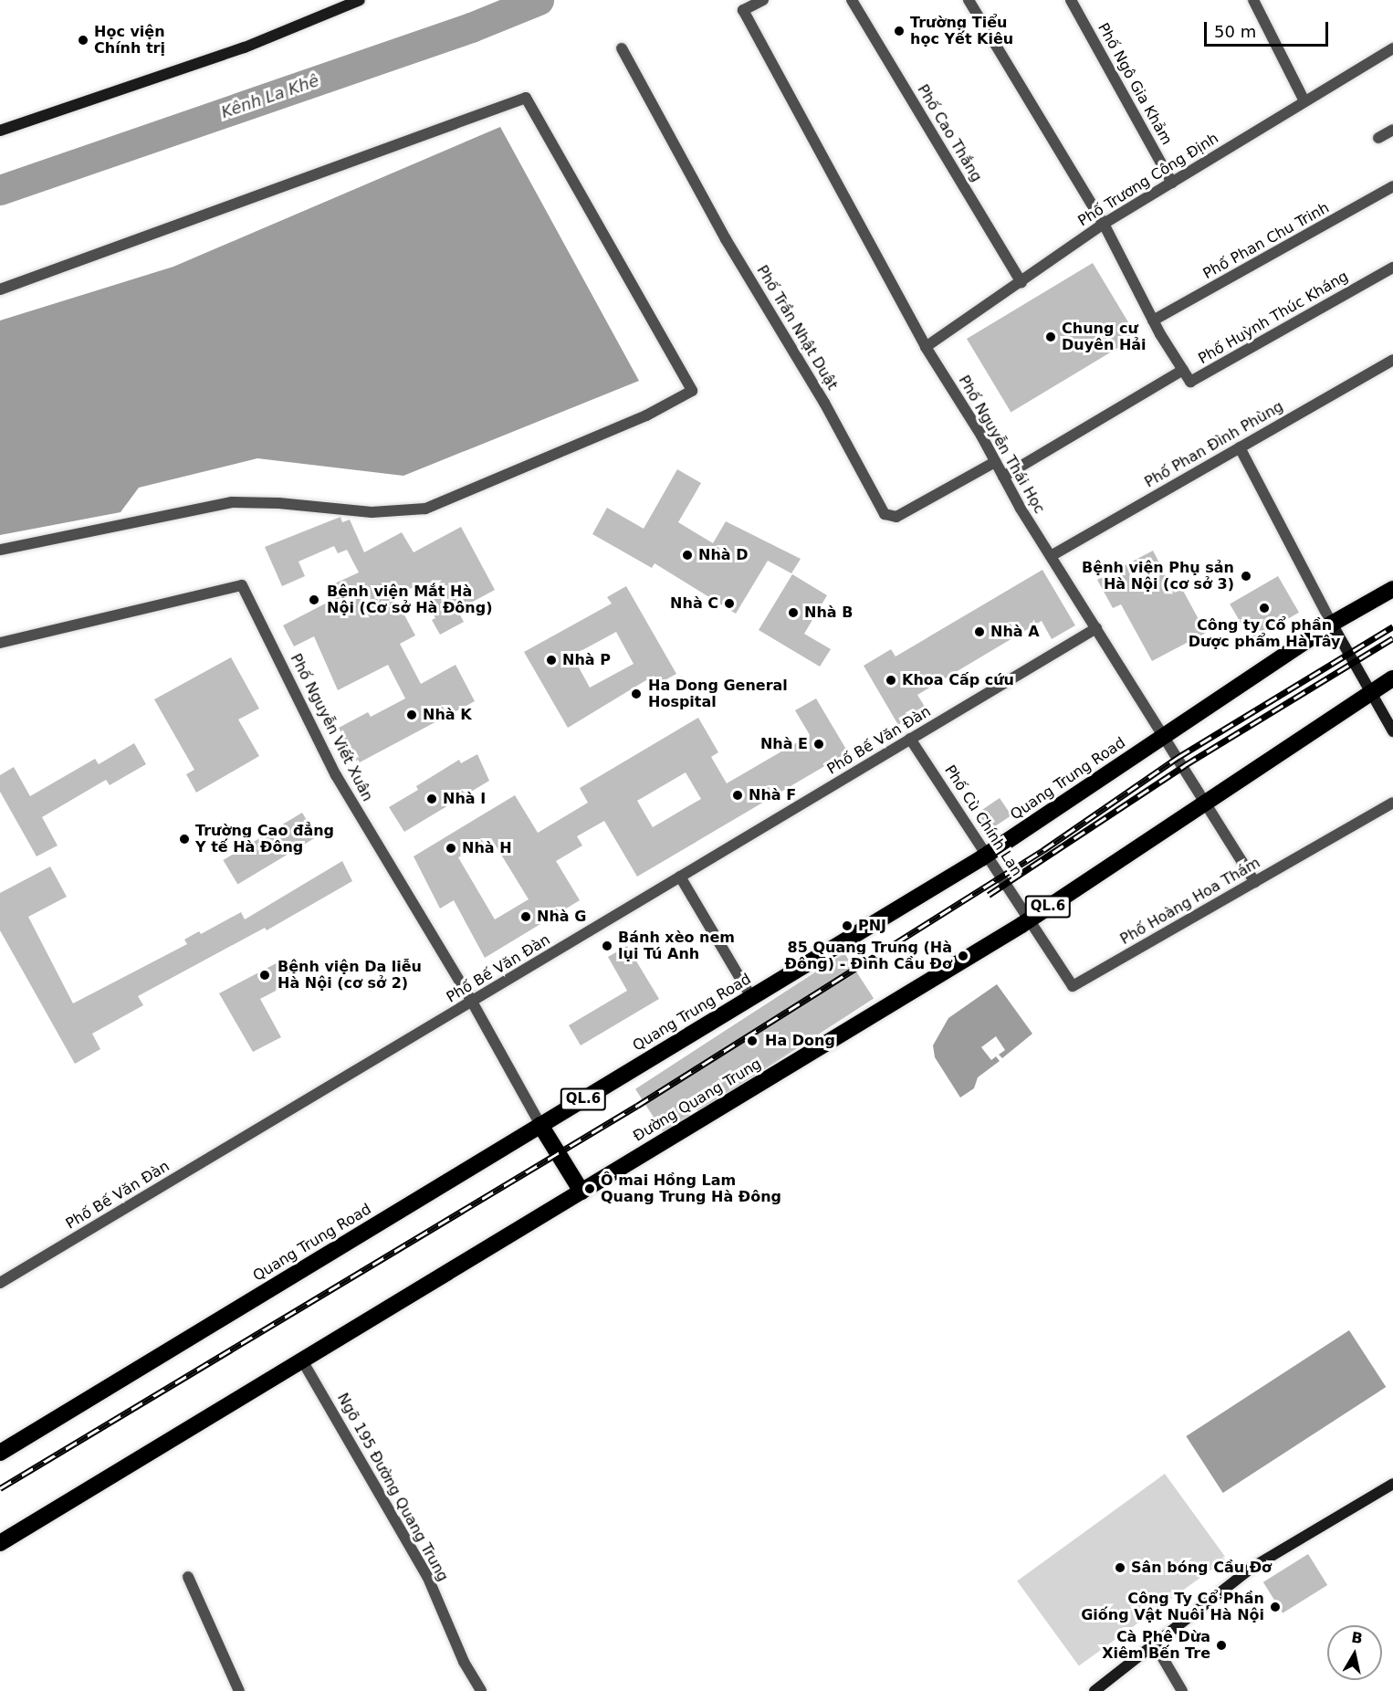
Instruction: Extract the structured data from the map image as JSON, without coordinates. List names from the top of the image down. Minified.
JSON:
{"streets":{"highway":["Quang Trung Road","QL.6","Đường Quang Trung"],"street":["Phố Ngô Gia Khảm","Phố Cao Thắng","Phố Trương Công Định","Phố Phan Chu Trinh","Phố Huỳnh Thúc Kháng","Phố Trần Nhật Duật","Phố Nguyễn Thái Học","Phố Phan Đình Phùng","Phố Nguyễn Viết Xuân","Phố Bế Văn Đàn","Phố Cù Chính Lan","Phố Hoàng Hoa Thám","Ngõ 195 Đường Quang Trung"]},"crossings":[["Phố Ngô Gia Khảm","Phố Trương Công Định"],["Phố Cao Thắng","Phố Trương Công Định"],["Phố Trương Công Định","Phố Nguyễn Thái Học"],["Phố Huỳnh Thúc Kháng","Phố Nguyễn Thái Học"],["Phố Trần Nhật Duật","Phố Nguyễn Thái Học"],["Phố Nguyễn Thái Học","Phố Phan Đình Phùng"],["Phố Nguyễn Thái Học","Phố Bế Văn Đàn"],["Phố Nguyễn Thái Học","Quang Trung Road"],["Phố Nguyễn Thái Học","Phố Hoàng Hoa Thám"],["Phố Nguyễn Thái Học","QL.6"],["Phố Nguyễn Viết Xuân","Phố Bế Văn Đàn"],["Phố Nguyễn Viết Xuân","Quang Trung Road"],["Phố Bế Văn Đàn","Phố Cù Chính Lan"],["Quang Trung Road","Phố Cù Chính Lan"],["Phố Cù Chính Lan","Phố Hoàng Hoa Thám"],["Phố Cù Chính Lan","QL.6"],["Phố Cù Chính Lan","Đường Quang Trung"],["Phố Hoàng Hoa Thám","QL.6"],["Phố Hoàng Hoa Thám","Đường Quang Trung"],["QL.6","Đường Quang Trung"]],"water":["Kênh La Khê"],"places":["Trường Tiểu học Yết Kiêu","Học viện Chính trị","Chung cư Duyên Hải","Nhà D","Bệnh viện Phụ sản Hà Nội (cơ sở 3)","Bệnh viện Mắt Hà Nội (Cơ sở Hà Đông)","Nhà C","Công ty Cổ phần Dược phẩm Hà Tây","Nhà B","Nhà A","Nhà P","Khoa Cấp cứu","Ha Dong General Hospital","Nhà K","Nhà E","Nhà F","Nhà I","Trường Cao đẳng Y tế Hà Đông","Nhà H","Nhà G","PNJ","Bánh xèo nem lụi Tú Anh","85 Quang Trung (Hà Đông) - Đình Cầu Đơ","Bệnh viện Da liễu Hà Nội (cơ sở 2)","Ha Dong","Ô mai Hồng Lam Quang Trung Hà Đông","Sân bóng Cầu Đơ","Công Ty Cổ Phần Giống Vật Nuôi Hà Nội","Cà Phê Dừa Xiêm Bến Tre"],"scale_bar":"50 m","north":"top"}
